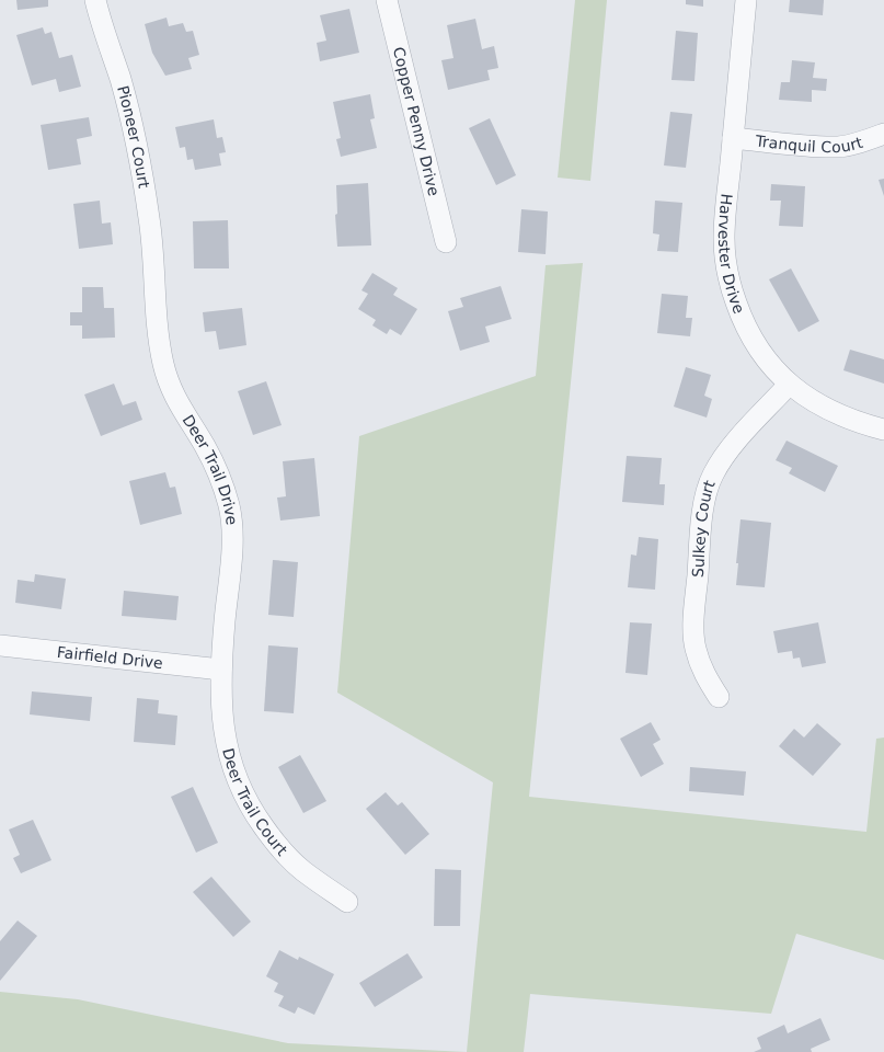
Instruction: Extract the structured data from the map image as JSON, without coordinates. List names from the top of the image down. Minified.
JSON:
{"streets":{"street":["Copper Penny Drive","Pioneer Court","Tranquil Court","Harvester Drive","Deer Trail Drive","Sulkey Court","Fairfield Drive","Deer Trail Court"]},"crossings":[["Pioneer Court","Deer Trail Drive"],["Tranquil Court","Harvester Drive"],["Harvester Drive","Sulkey Court"],["Deer Trail Drive","Fairfield Drive"],["Deer Trail Drive","Deer Trail Court"],["Fairfield Drive","Deer Trail Court"]]}
